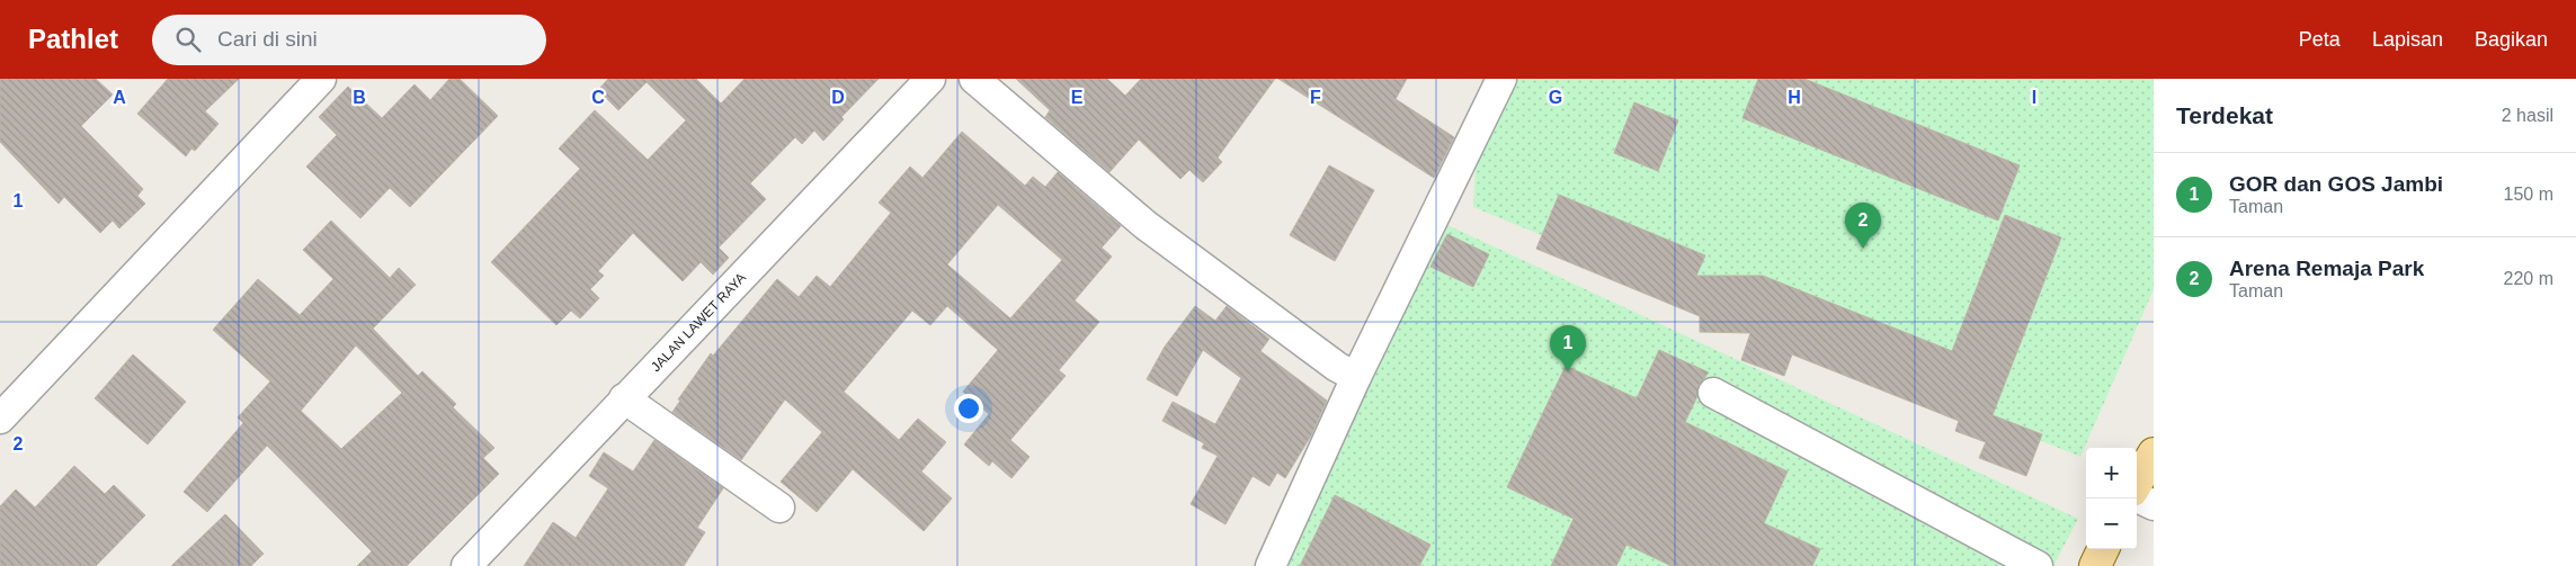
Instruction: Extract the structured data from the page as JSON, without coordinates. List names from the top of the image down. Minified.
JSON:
{"streets":{"street":["JALAN LAWET RAYA"]},"page":{"header":"Pathlet","search":"Cari di sini","nav":["Peta","Lapisan","Bagikan"],"heading":["Terdekat","2 hasil"],"list":[{"mark":"1","name":"GOR dan GOS Jambi","note":"Taman","value":"150 m"},{"mark":"2","name":"Arena Remaja Park","note":"Taman","value":"220 m"}],"pins":["2","1"],"map_buttons":["+","−"]},"grid":{"columns":["A","B","C","D","E","F","G","H","I"],"rows":["1","2"]}}
